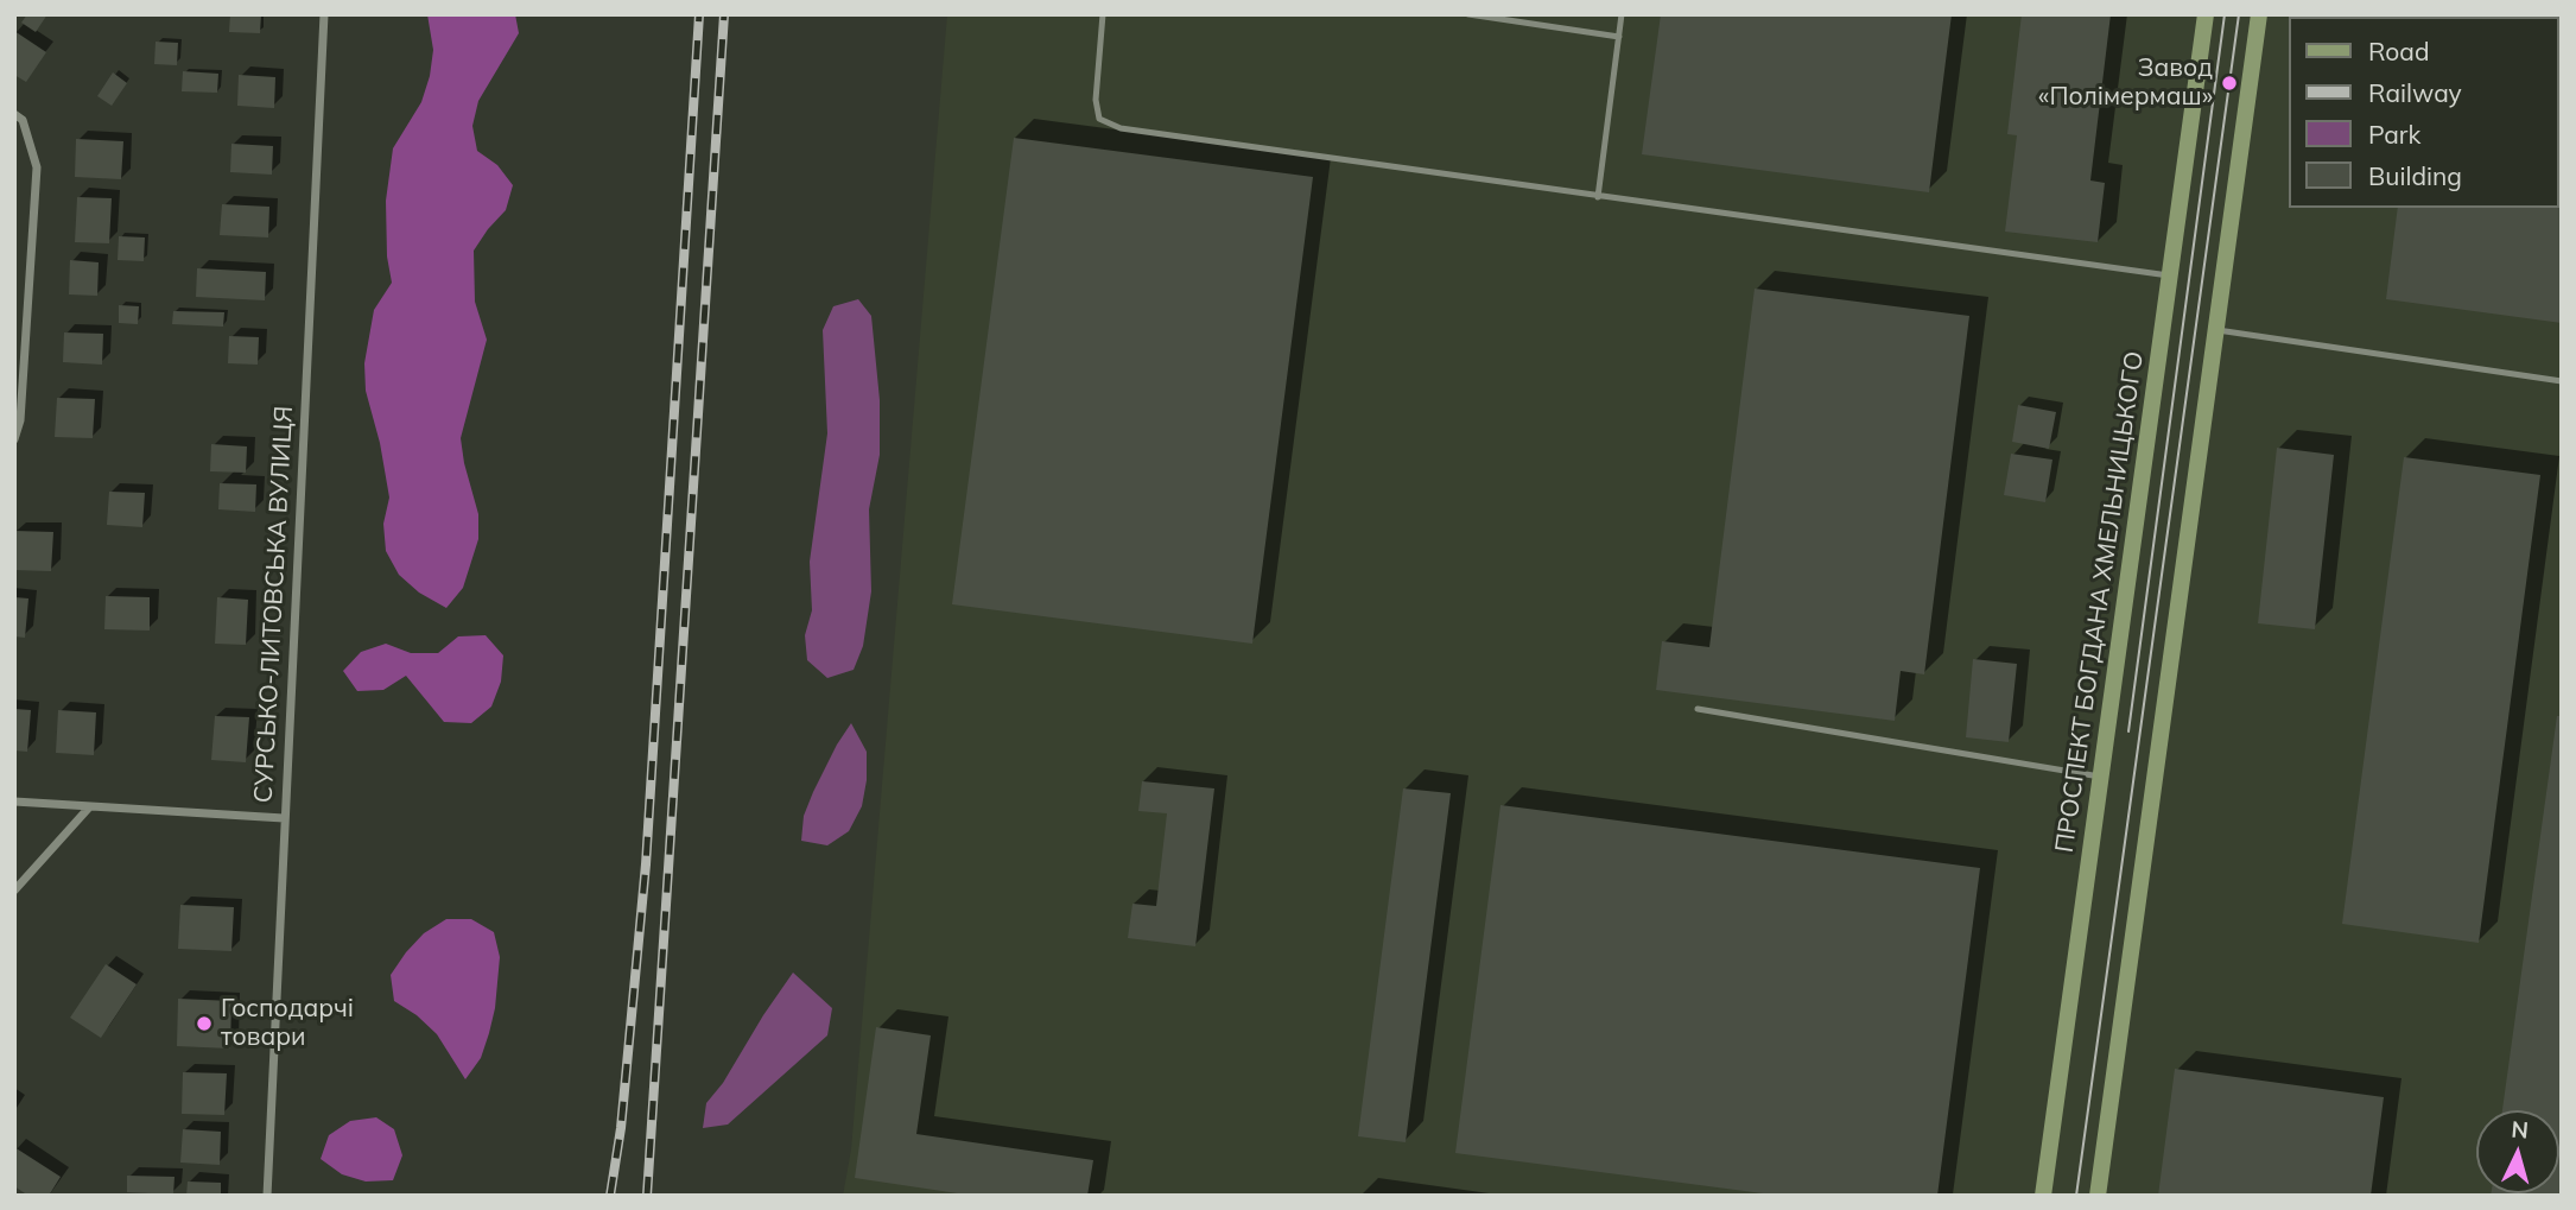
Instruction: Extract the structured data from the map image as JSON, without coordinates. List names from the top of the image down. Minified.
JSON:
{"streets":{"main road":["ПРОСПЕКТ БОГДАНА ХМЕЛЬНИЦЬКОГО"],"street":["СУРСЬКО-ЛИТОВСЬКА ВУЛИЦЯ"]},"places":["Завод «Полімермаш»","Господарчі товари"],"legend":["Road","Railway","Park","Building"],"north":"top"}
